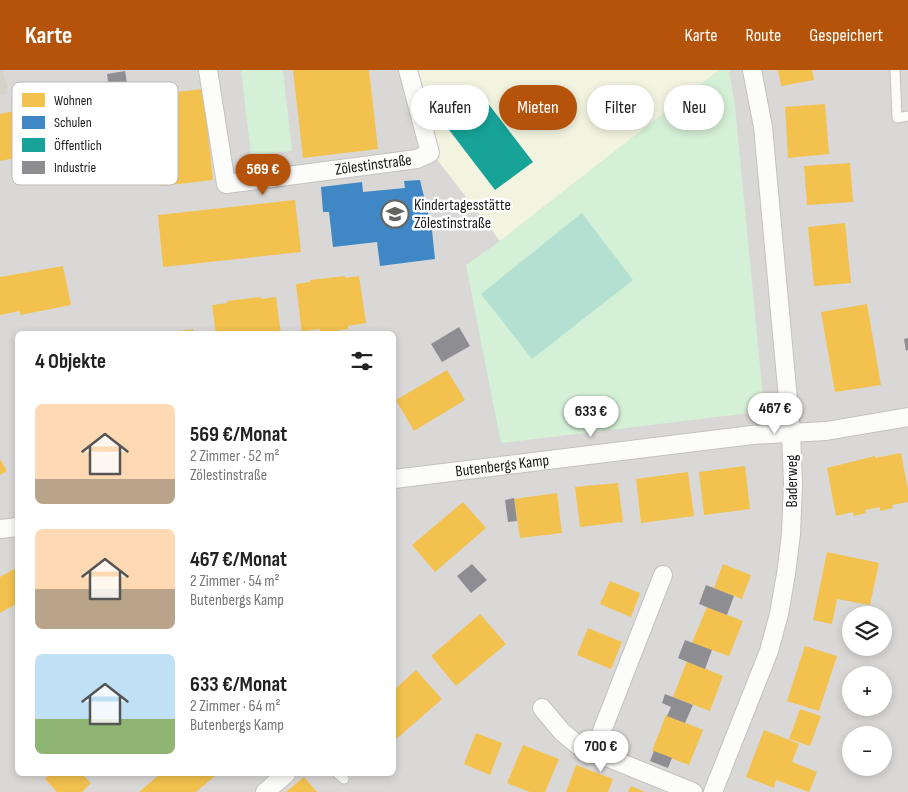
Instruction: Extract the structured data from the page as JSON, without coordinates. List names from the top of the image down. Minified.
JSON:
{"streets":{"street":["Zölestinstraße","Butenbergs Kamp","Baderweg"]},"crossings":[["Butenbergs Kamp","Baderweg"]],"places":{"school or university":["Kindertagesstätte Zölestinstraße"]},"legend":["Wohnen","Schulen","Öffentlich","Industrie"],"page":{"header":"Karte","nav":["Karte","Route","Gespeichert"],"chip":["Kaufen","Mieten","Filter","Neu"],"price":["569 €","467 €","633 €","700 €"],"heading":"4 Objekte","list":[{"name":"569 €/Monat","note":"2 Zimmer · 52 m² · Zölestinstraße"},{"name":"467 €/Monat","note":"2 Zimmer · 54 m² · Butenbergs Kamp"},{"name":"633 €/Monat","note":"2 Zimmer · 64 m² · Butenbergs Kamp"}],"map_buttons":["+","−"]}}
